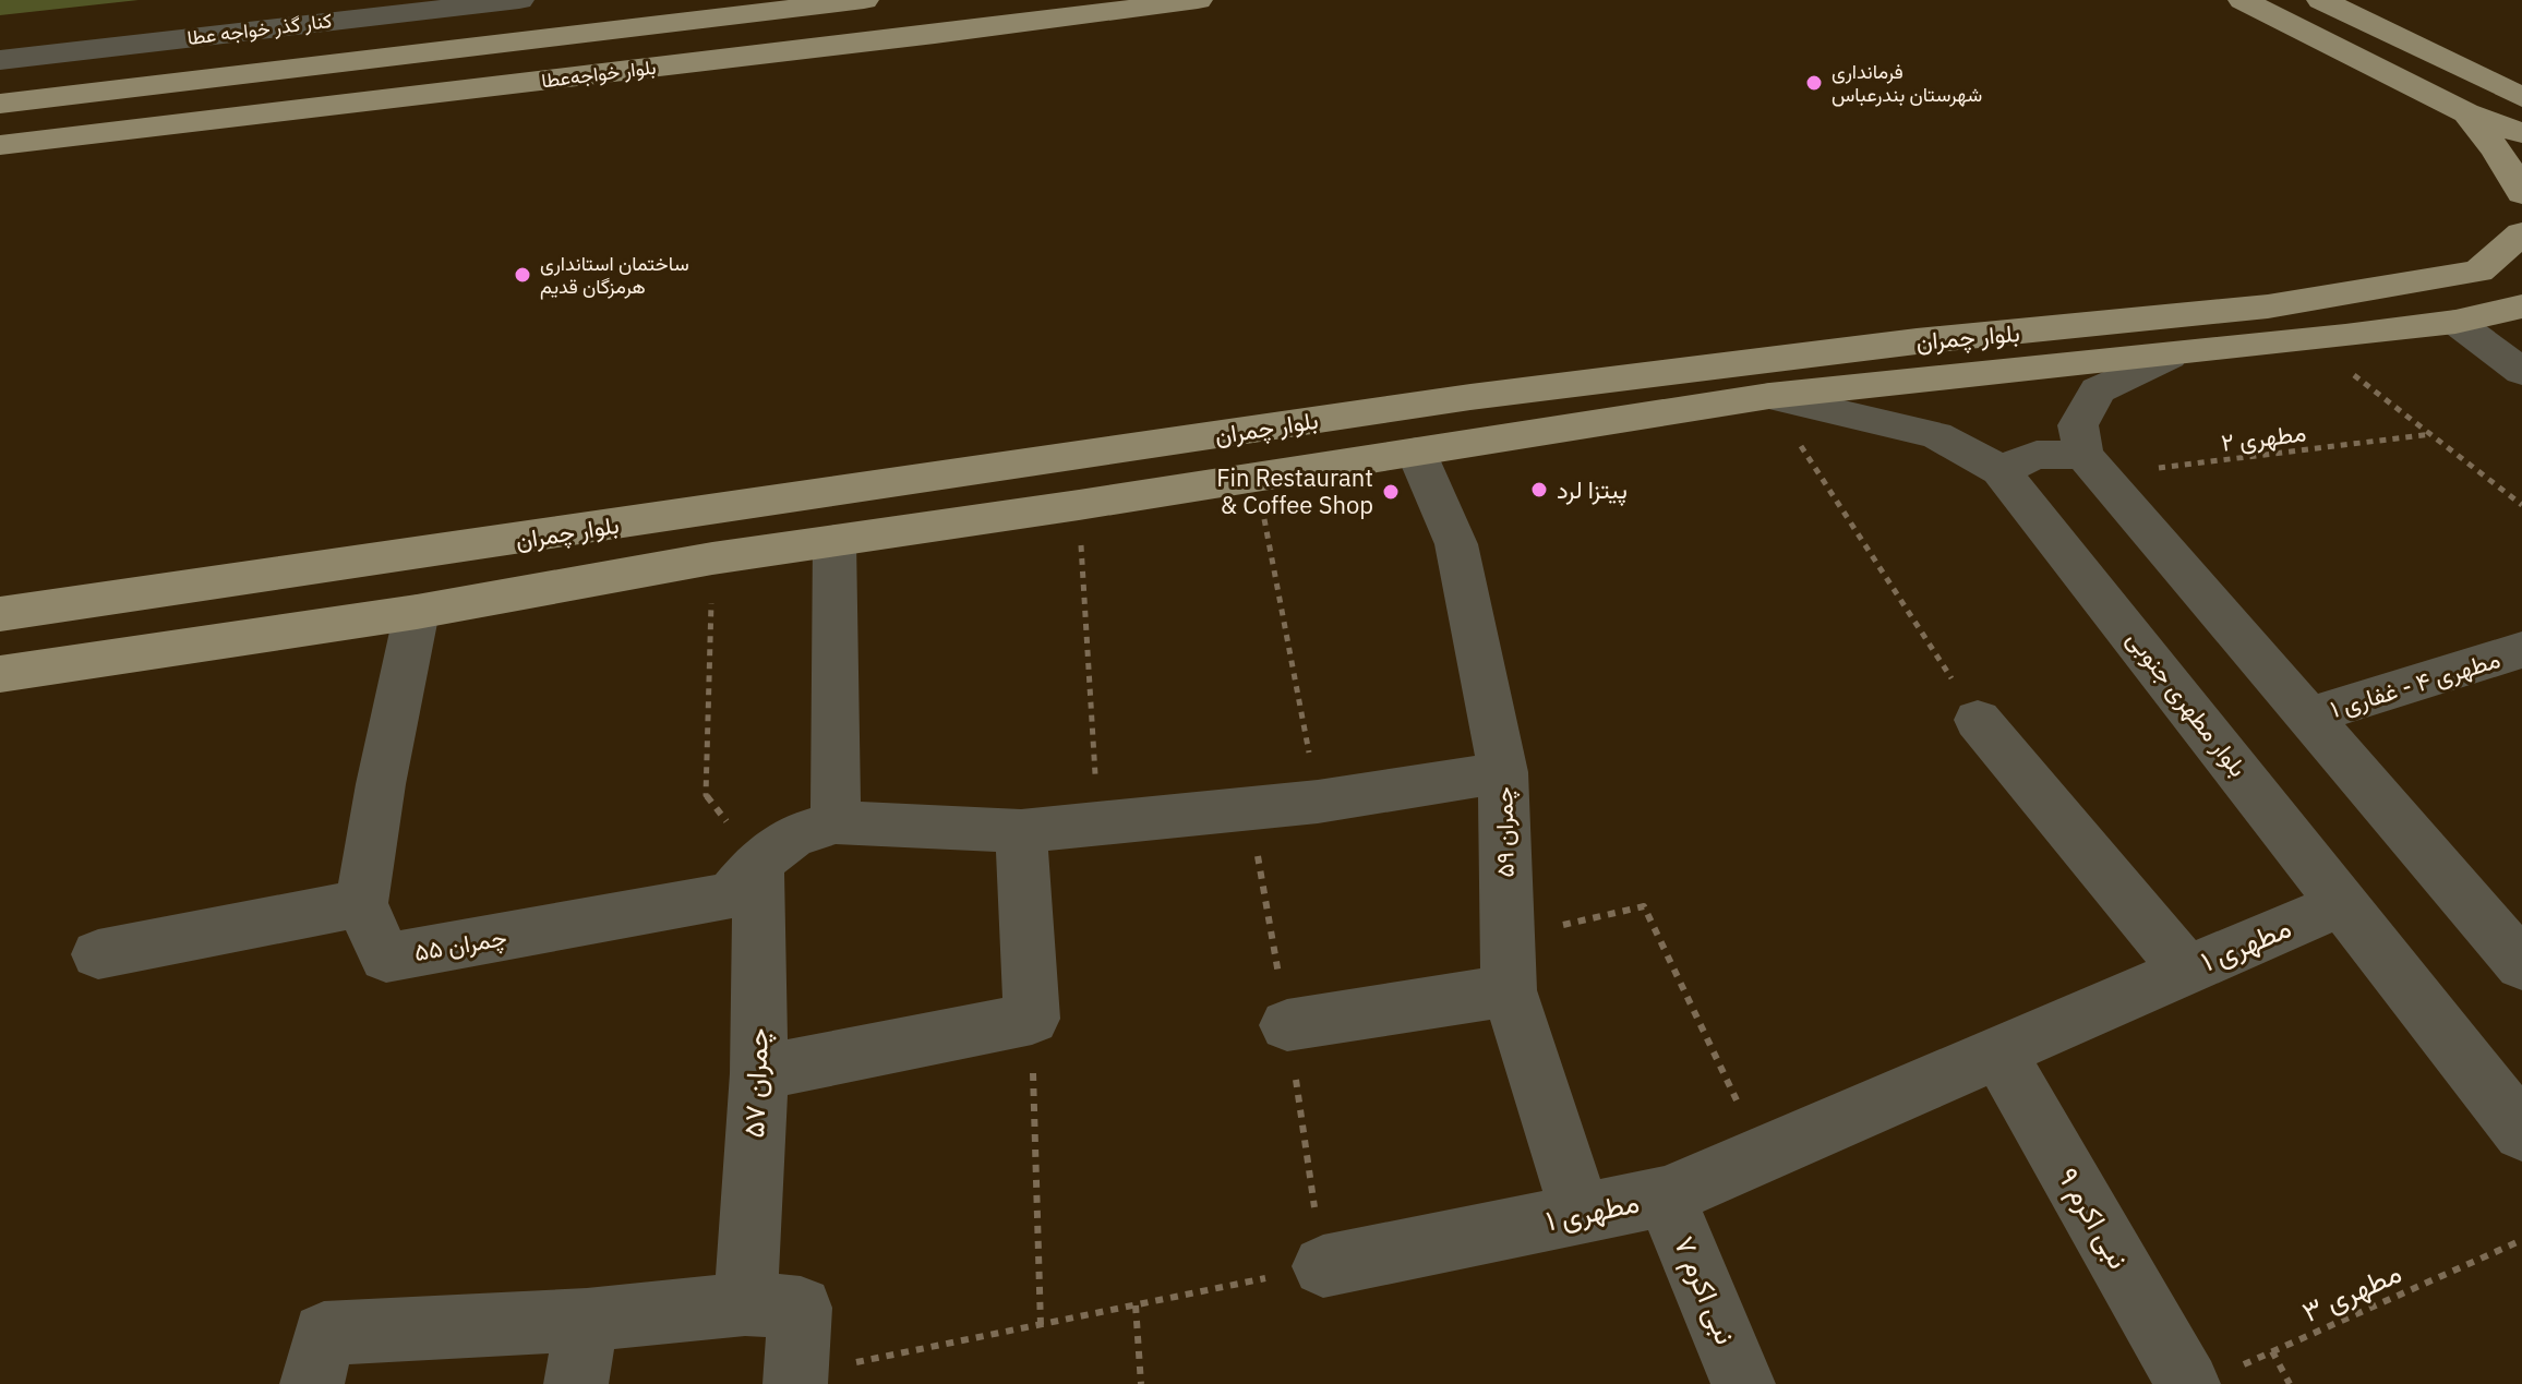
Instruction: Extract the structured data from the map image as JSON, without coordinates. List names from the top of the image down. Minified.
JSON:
{"streets":{"main road":["بلوار خواجه‌عطا","بلوار چمران"],"street":["کنار گذر خواجه عطا","مطهری ۴ - غفاری ۱","بلوار مطهری جنوبی","چمران ۵۹","چمران ۵۵","مطهری ۱","چمران ۵۷","نبی اکرم ۹","نبی اکرم ۷"],"path":["مطهری ۲","مطهری ۳"]},"crossings":[["بلوار چمران","بلوار مطهری جنوبی"],["بلوار چمران","چمران ۵۹"],["بلوار مطهری جنوبی","مطهری ۱"],["چمران ۵۹","مطهری ۱"],["چمران ۵۵","چمران ۵۷"],["مطهری ۱","نبی اکرم ۹"],["مطهری ۱","نبی اکرم ۷"],["نبی اکرم ۹","مطهری ۳"]],"places":["فرمانداری شهرستان بندرعباس","ساختمان استانداری هرمزگان قدیم","پیتزا لرد","Fin Restaurant & Coffee Shop"]}
